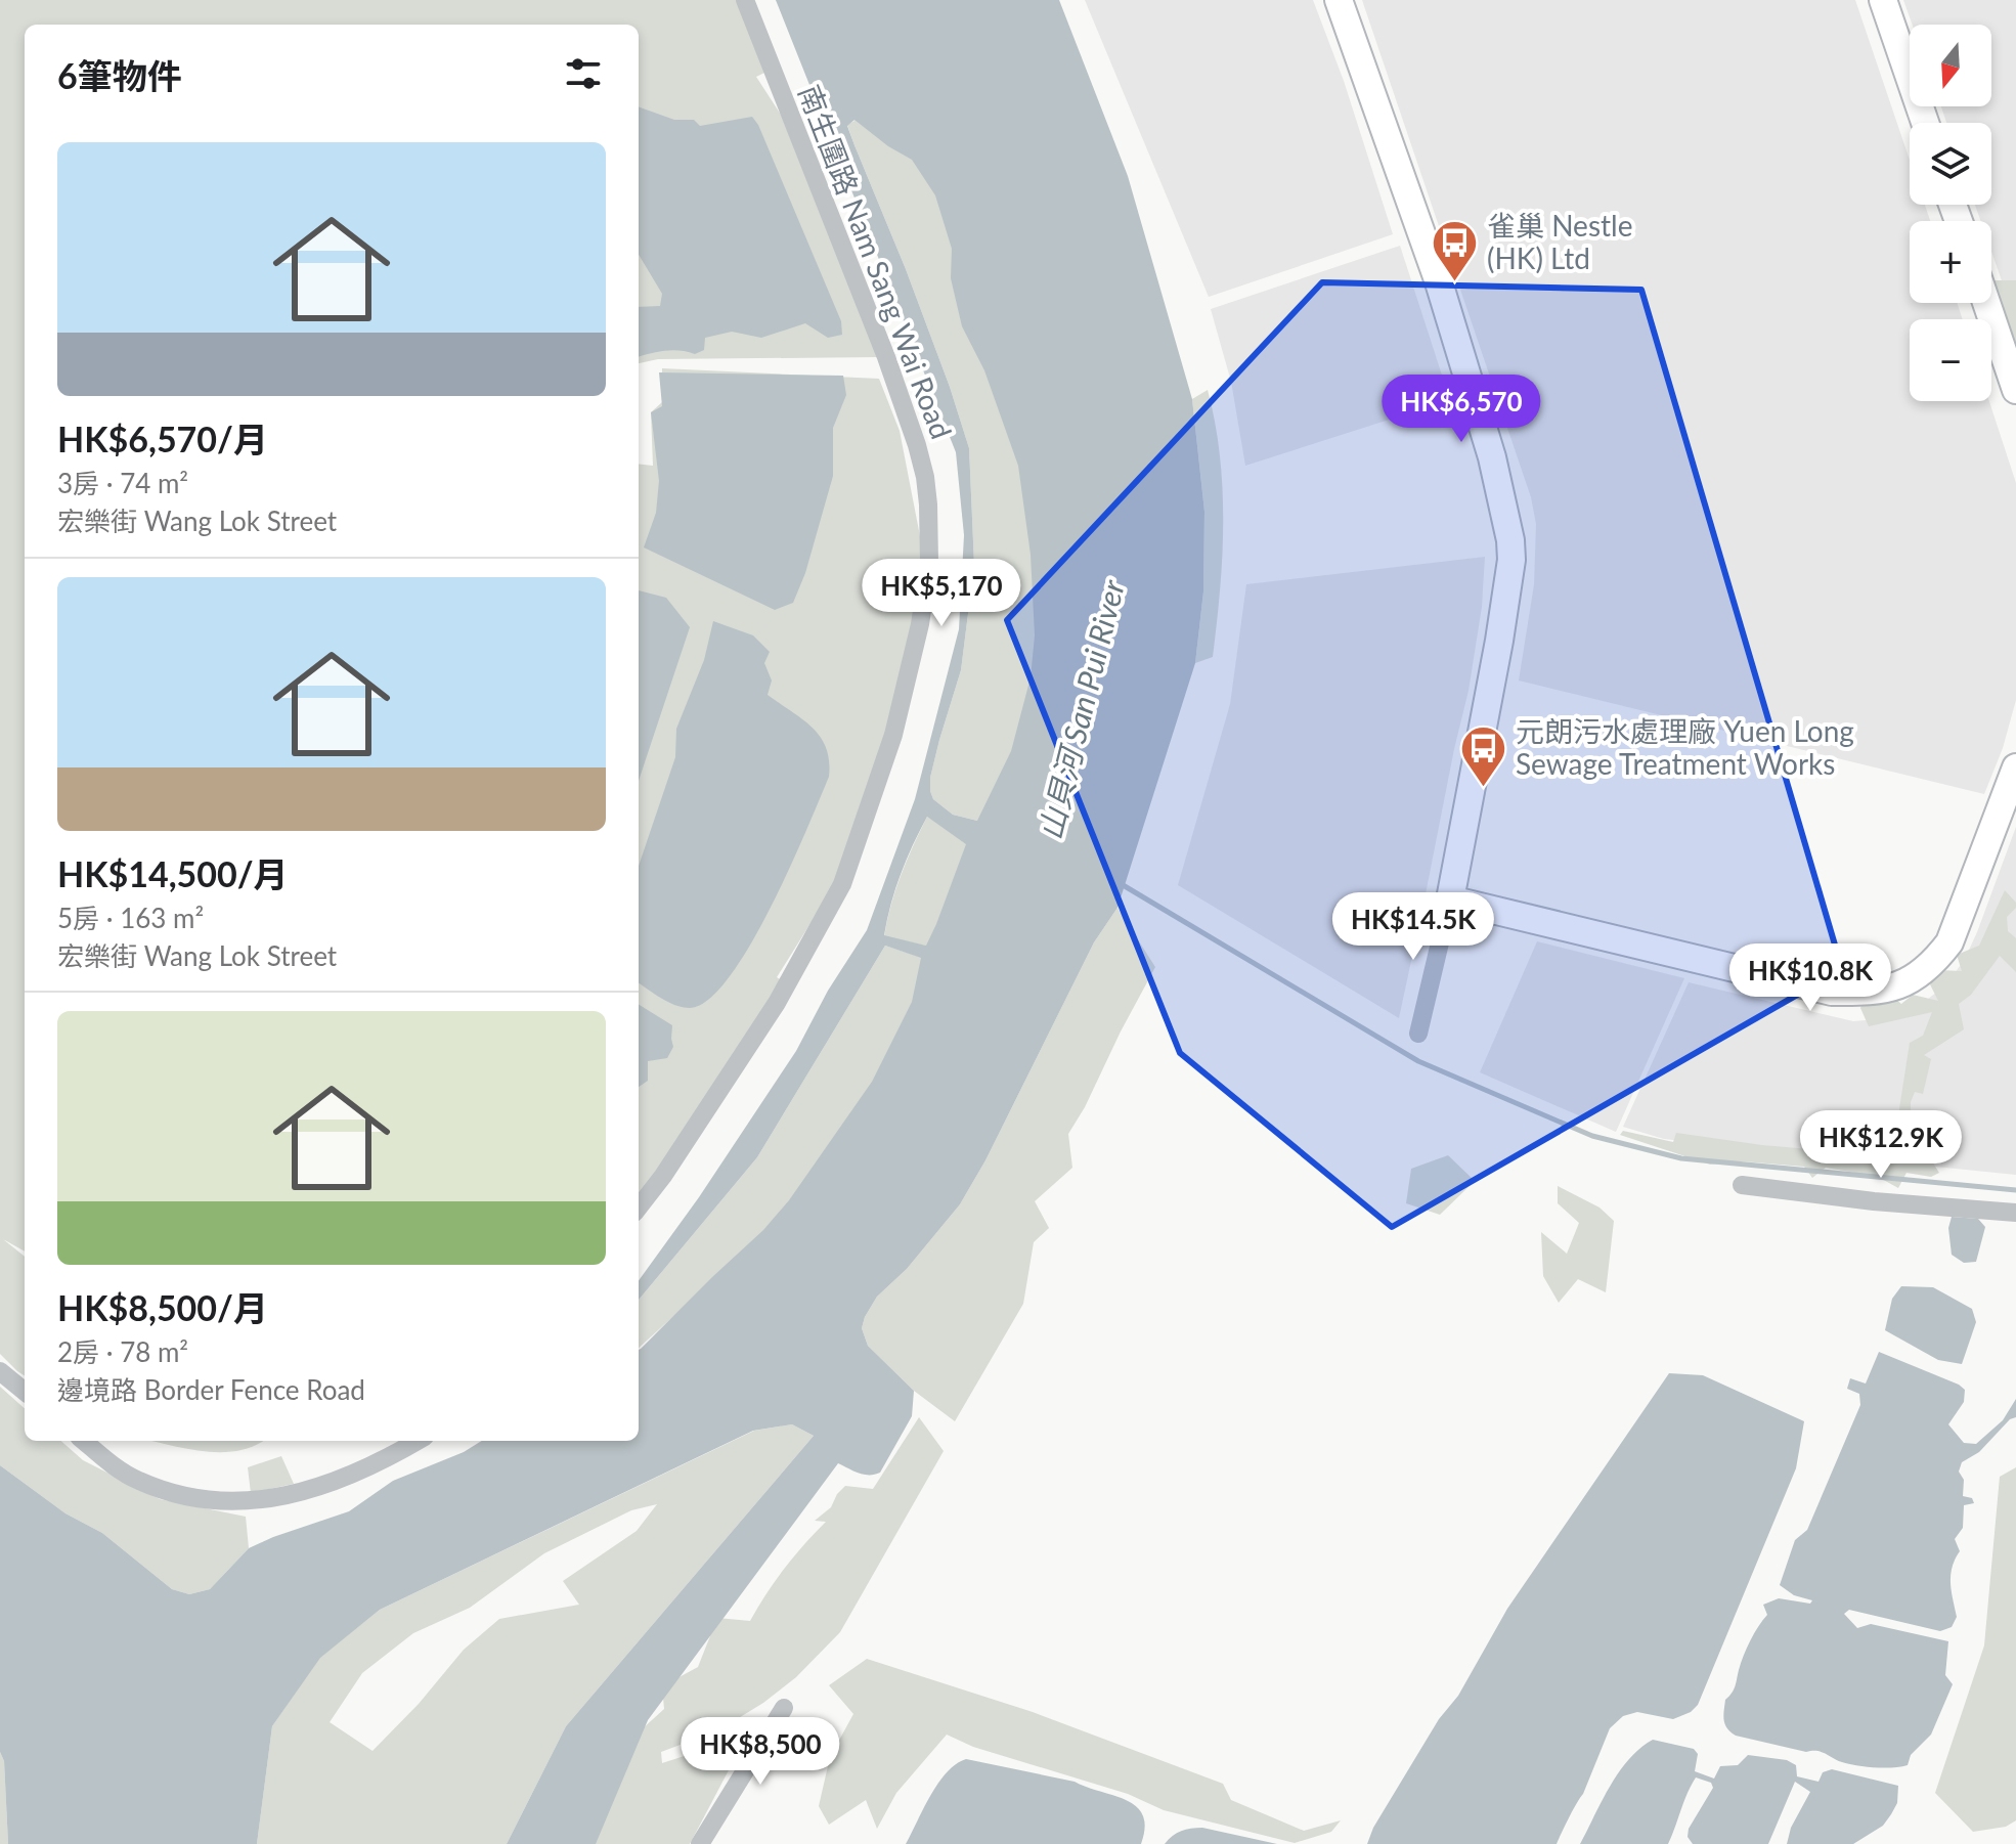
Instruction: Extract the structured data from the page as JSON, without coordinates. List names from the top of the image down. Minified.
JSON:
{"streets":{"street":["南生圍路 Nam Sang Wai Road"]},"water":["山貝河 San Pui River"],"places":{"bus stop":["雀巢 Nestle (HK) Ltd","元朗污水處理廠 Yuen Long Sewage Treatment Works"]},"north":"bottom","page":{"map_buttons":["+","−"],"heading":"6筆物件","list":[{"name":"HK$6,570/月","note":"3房 · 74 m² · 宏樂街 Wang Lok Street"},{"name":"HK$14,500/月","note":"5房 · 163 m² · 宏樂街 Wang Lok Street"},{"name":"HK$8,500/月","note":"2房 · 78 m² · 邊境路 Border Fence Road"}],"price":["HK$6,570","HK$5,170","HK$14.5K","HK$10.8K","HK$12.9K","HK$8,500"]}}
